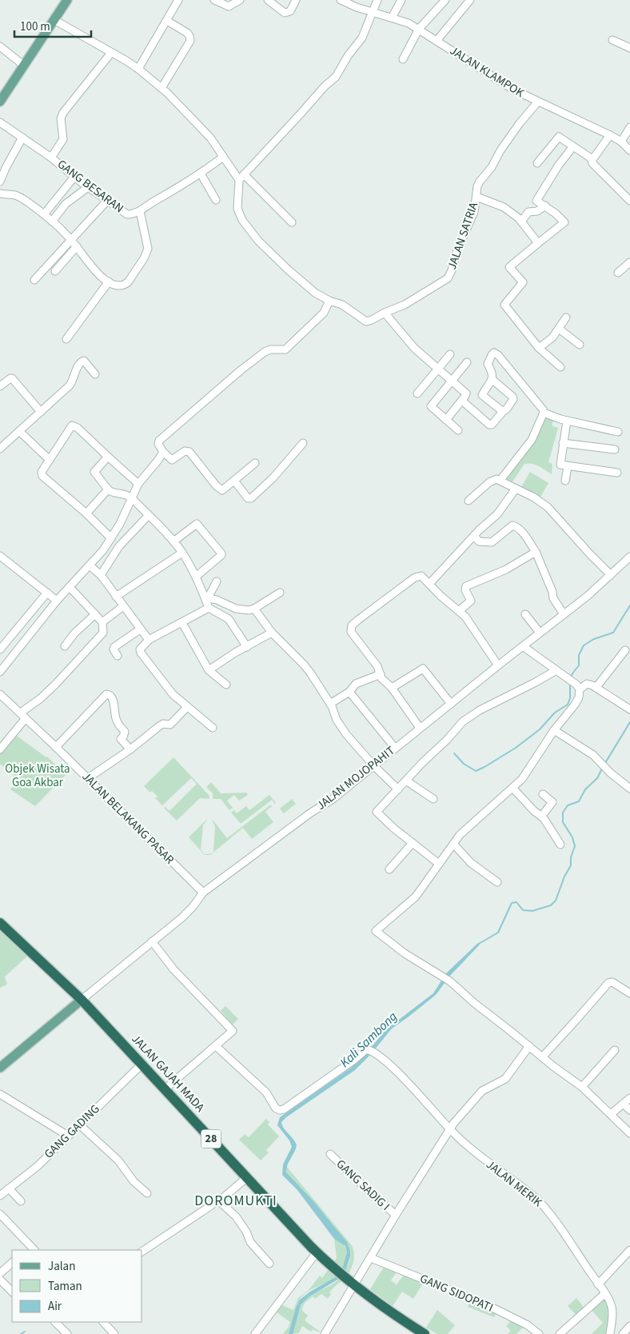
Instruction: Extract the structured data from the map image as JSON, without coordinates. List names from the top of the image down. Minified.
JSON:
{"streets":{"highway":["JALAN GAJAH MADA","28"],"street":["JALAN KLAMPOK","GANG BESARAN","JALAN SATRIA","JALAN MOJOPAHIT","JALAN BELAKANG PASAR","GANG GADING","JALAN MERIK","GANG SADIG I","GANG SIDOPATI"]},"crossings":[["JALAN KLAMPOK","JALAN SATRIA"],["JALAN MOJOPAHIT","JALAN BELAKANG PASAR"],["JALAN MOJOPAHIT","JALAN GAJAH MADA"],["JALAN GAJAH MADA","GANG GADING"],["JALAN GAJAH MADA","28"]],"districts":["DOROMUKTI"],"water":["Kali Sambong"],"parks":["Objek Wisata Goa Akbar"],"legend":["Jalan","Taman","Air"],"scale_bar":"100 m"}
